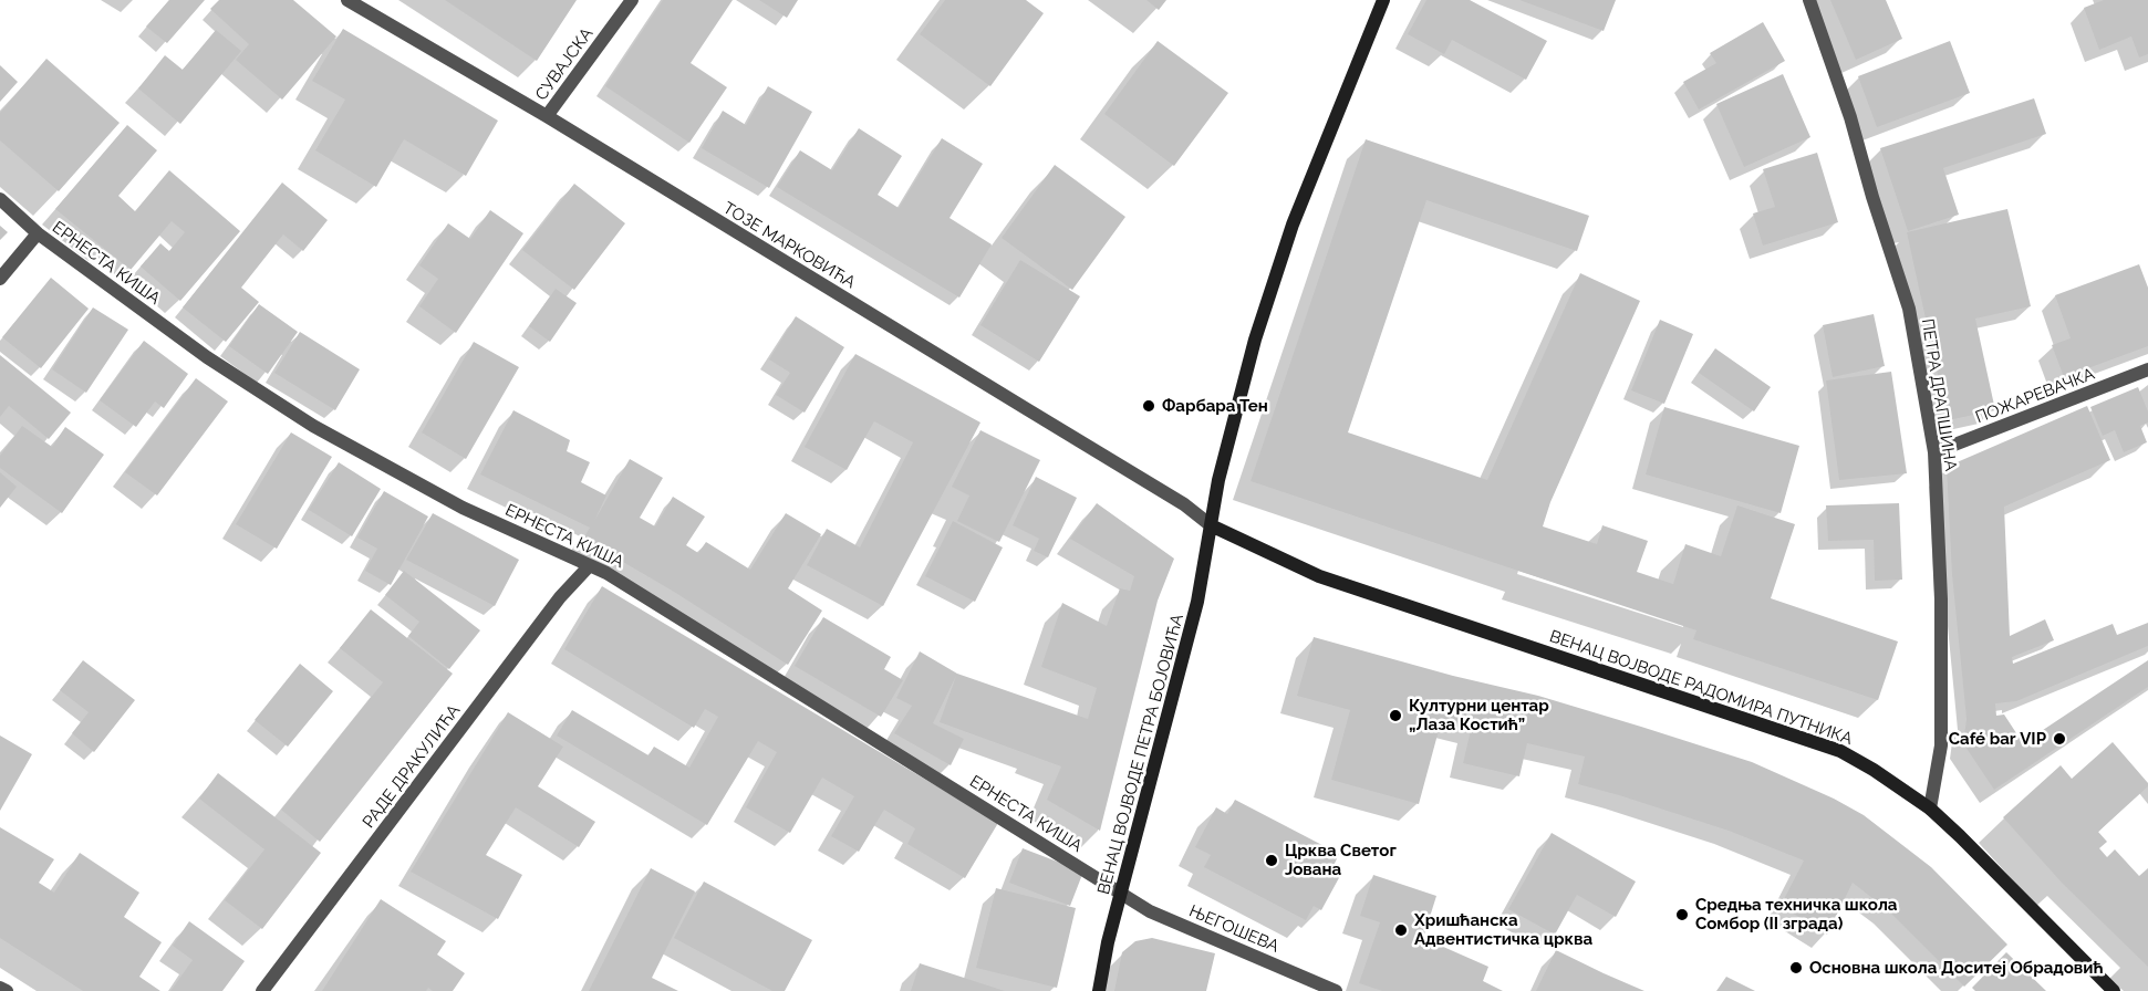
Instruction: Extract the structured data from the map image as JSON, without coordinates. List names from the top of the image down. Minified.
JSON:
{"streets":{"main road":["ВЕНАЦ ВОЈВОДЕ РАДОМИРА ПУТНИКА","ВЕНАЦ ВОЈВОДЕ ПЕТРА БОЈОВИЋА"],"street":["СУВАЈСКА","ТОЗЕ МАРКОВИЋА","ЕРНЕСТА КИША","ПЕТРА ДРАПШИНА","ПОЖАРЕВАЧКА","РАДЕ ДРАКУЛИЋА","ЊЕГОШЕВА"]},"crossings":[["СУВАЈСКА","ТОЗЕ МАРКОВИЋА"],["ТОЗЕ МАРКОВИЋА","ВЕНАЦ ВОЈВОДЕ РАДОМИРА ПУТНИКА"],["ТОЗЕ МАРКОВИЋА","ВЕНАЦ ВОЈВОДЕ ПЕТРА БОЈОВИЋА"],["ЕРНЕСТА КИША","ВЕНАЦ ВОЈВОДЕ ПЕТРА БОЈОВИЋА"],["ЕРНЕСТА КИША","РАДЕ ДРАКУЛИЋА"],["ЕРНЕСТА КИША","ЊЕГОШЕВА"],["ПЕТРА ДРАПШИНА","ПОЖАРЕВАЧКА"],["ПЕТРА ДРАПШИНА","ВЕНАЦ ВОЈВОДЕ РАДОМИРА ПУТНИКА"],["ВЕНАЦ ВОЈВОДЕ РАДОМИРА ПУТНИКА","ВЕНАЦ ВОЈВОДЕ ПЕТРА БОЈОВИЋА"],["ВЕНАЦ ВОЈВОДЕ ПЕТРА БОЈОВИЋА","ЊЕГОШЕВА"]],"places":["Фарбара Тен","Културни центар „Лаза Костић”","Café bar VIP","Црква Светог Јована","Средња техничка школа Сомбор (II зграда)","Хришћанска Адвентистичка црква","Основна школа Доситеј Обрадовић"]}
